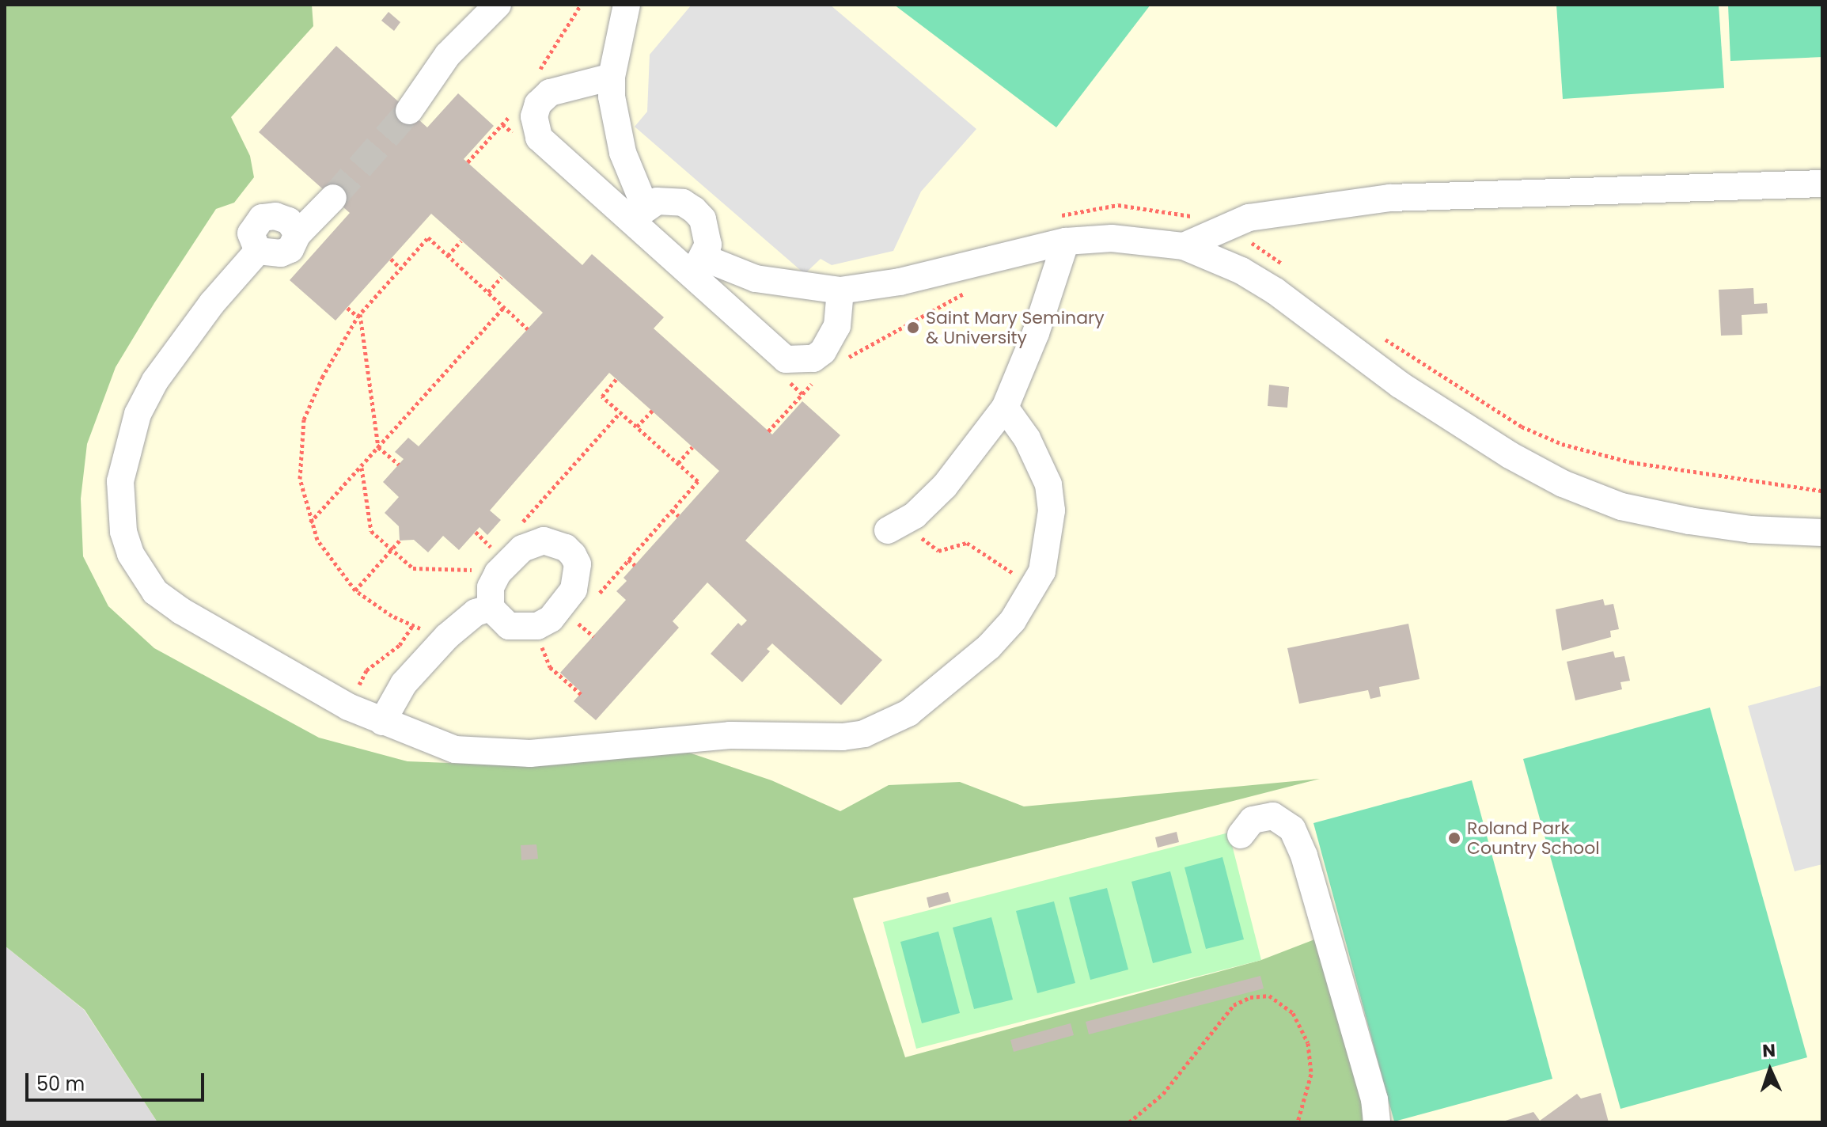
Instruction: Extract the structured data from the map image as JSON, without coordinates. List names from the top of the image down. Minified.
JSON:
{"places":["Saint Mary Seminary & University","Roland Park Country School"],"scale_bar":"50 m","north":"top"}
